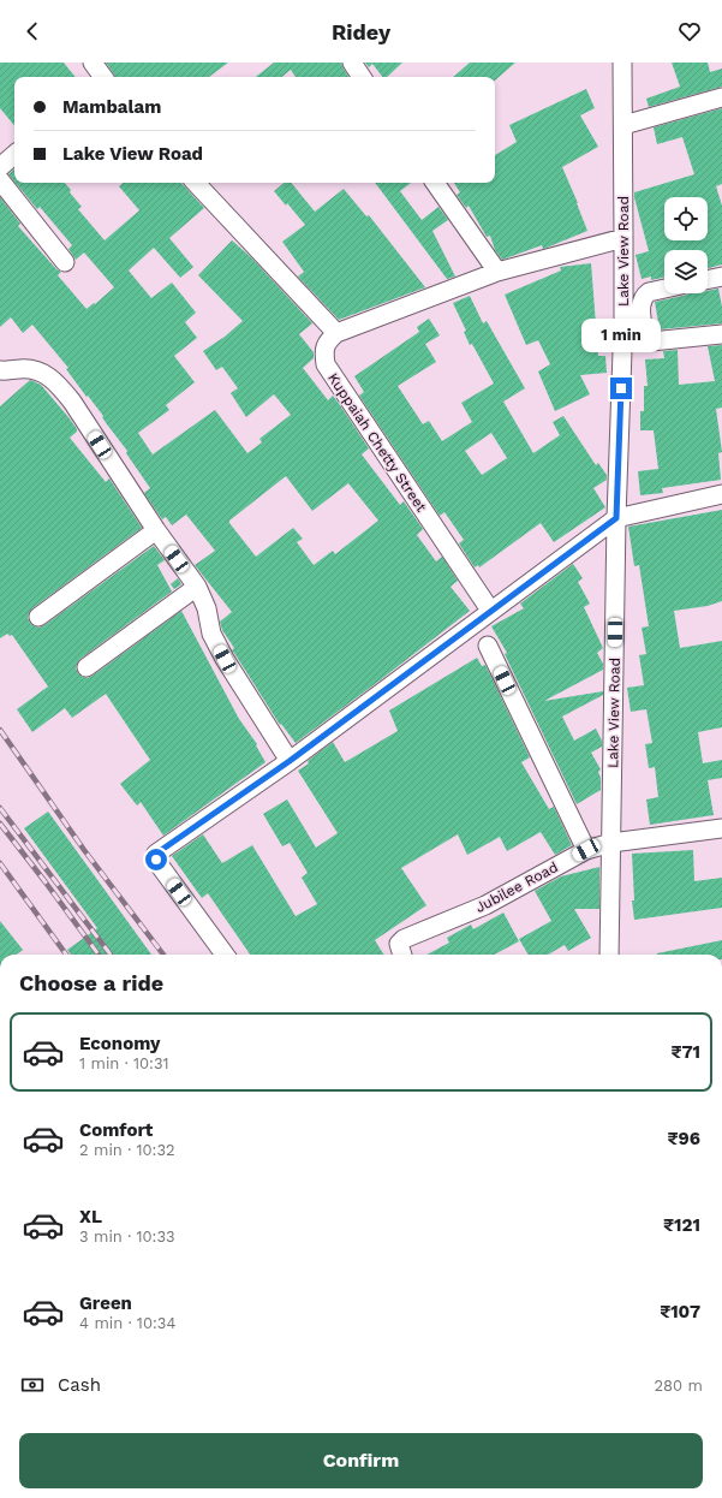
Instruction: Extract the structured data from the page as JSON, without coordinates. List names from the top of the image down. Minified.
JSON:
{"streets":{"street":["Lake View Road","Kuppaiah Chetty Street","Jubilee Road"]},"crossings":[["Lake View Road","Jubilee Road"]],"page":{"header":"Ridey","banner":["Mambalam","Lake View Road"],"bubble":"1 min","heading":"Choose a ride","list":[{"name":"Economy","note":"1 min · 10:31","value":"₹71"},{"name":"Comfort","note":"2 min · 10:32","value":"₹96"},{"name":"XL","note":"3 min · 10:33","value":"₹121"},{"name":"Green","note":"4 min · 10:34","value":"₹107"}],"pay":["Cash","280 m"],"buttons":"Confirm"}}
